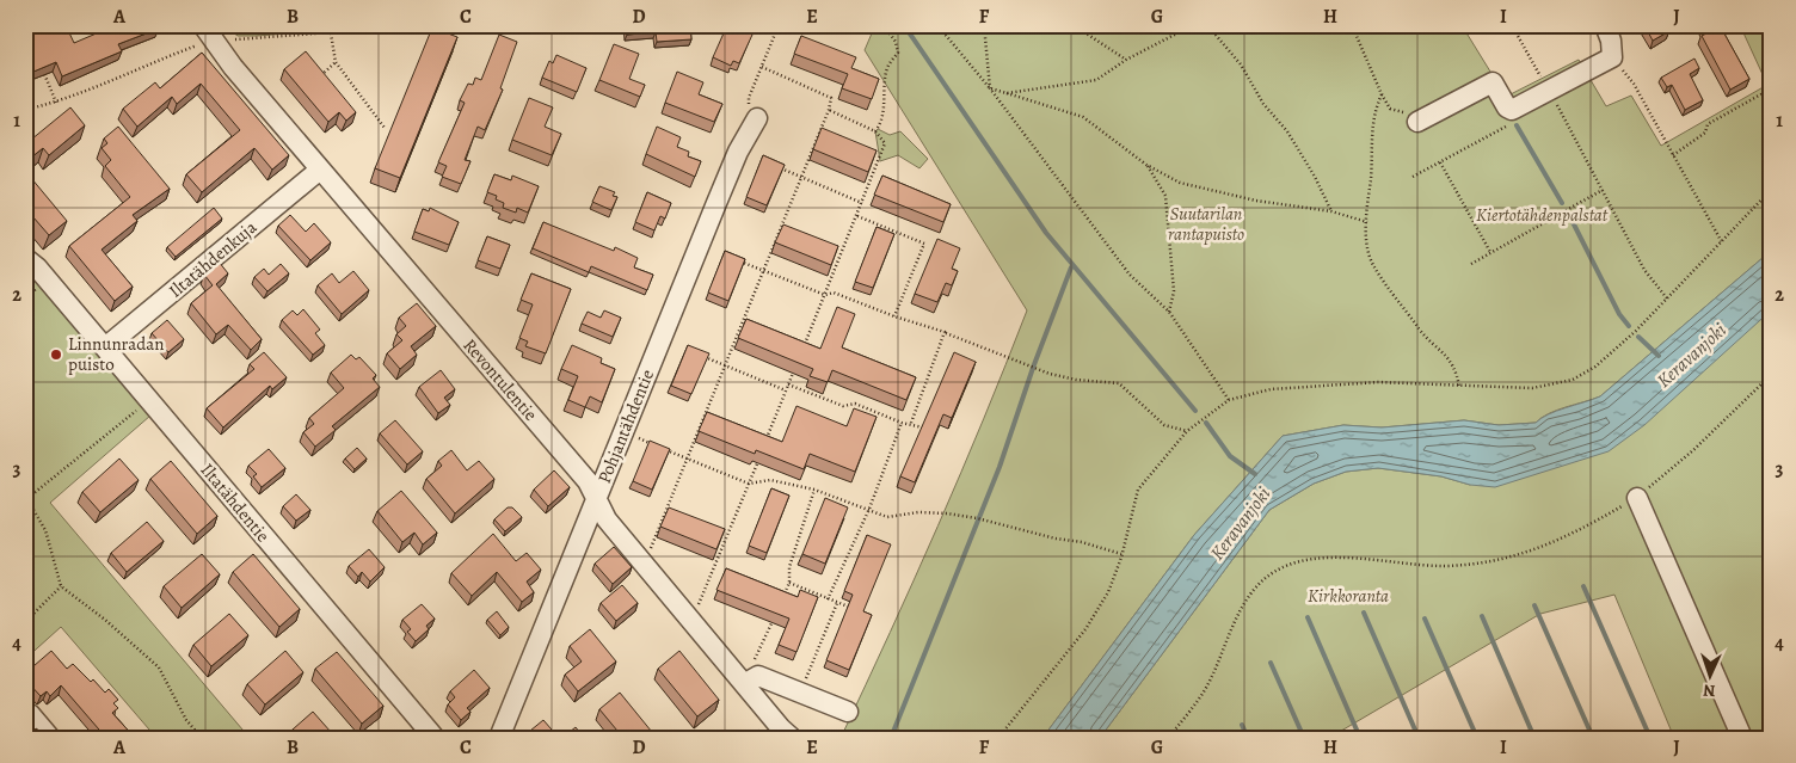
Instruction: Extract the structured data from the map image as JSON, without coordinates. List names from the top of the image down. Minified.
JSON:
{"streets":{"street":["Iltatähdenkuja","Revontulentie","Pohjantähdentie","Iltatähdentie"]},"crossings":[["Iltatähdenkuja","Revontulentie"],["Iltatähdenkuja","Iltatähdentie"],["Revontulentie","Pohjantähdentie"]],"water":["Keravanjoki"],"parks":["Suutarilan rantapuisto","Kiertotähdenpalstat","Kirkkoranta"],"places":["Linnunradan puisto"],"north":"bottom","grid":{"columns":["A","B","C","D","E","F","G","H","I","J"],"rows":["1","2","3","4"]}}
